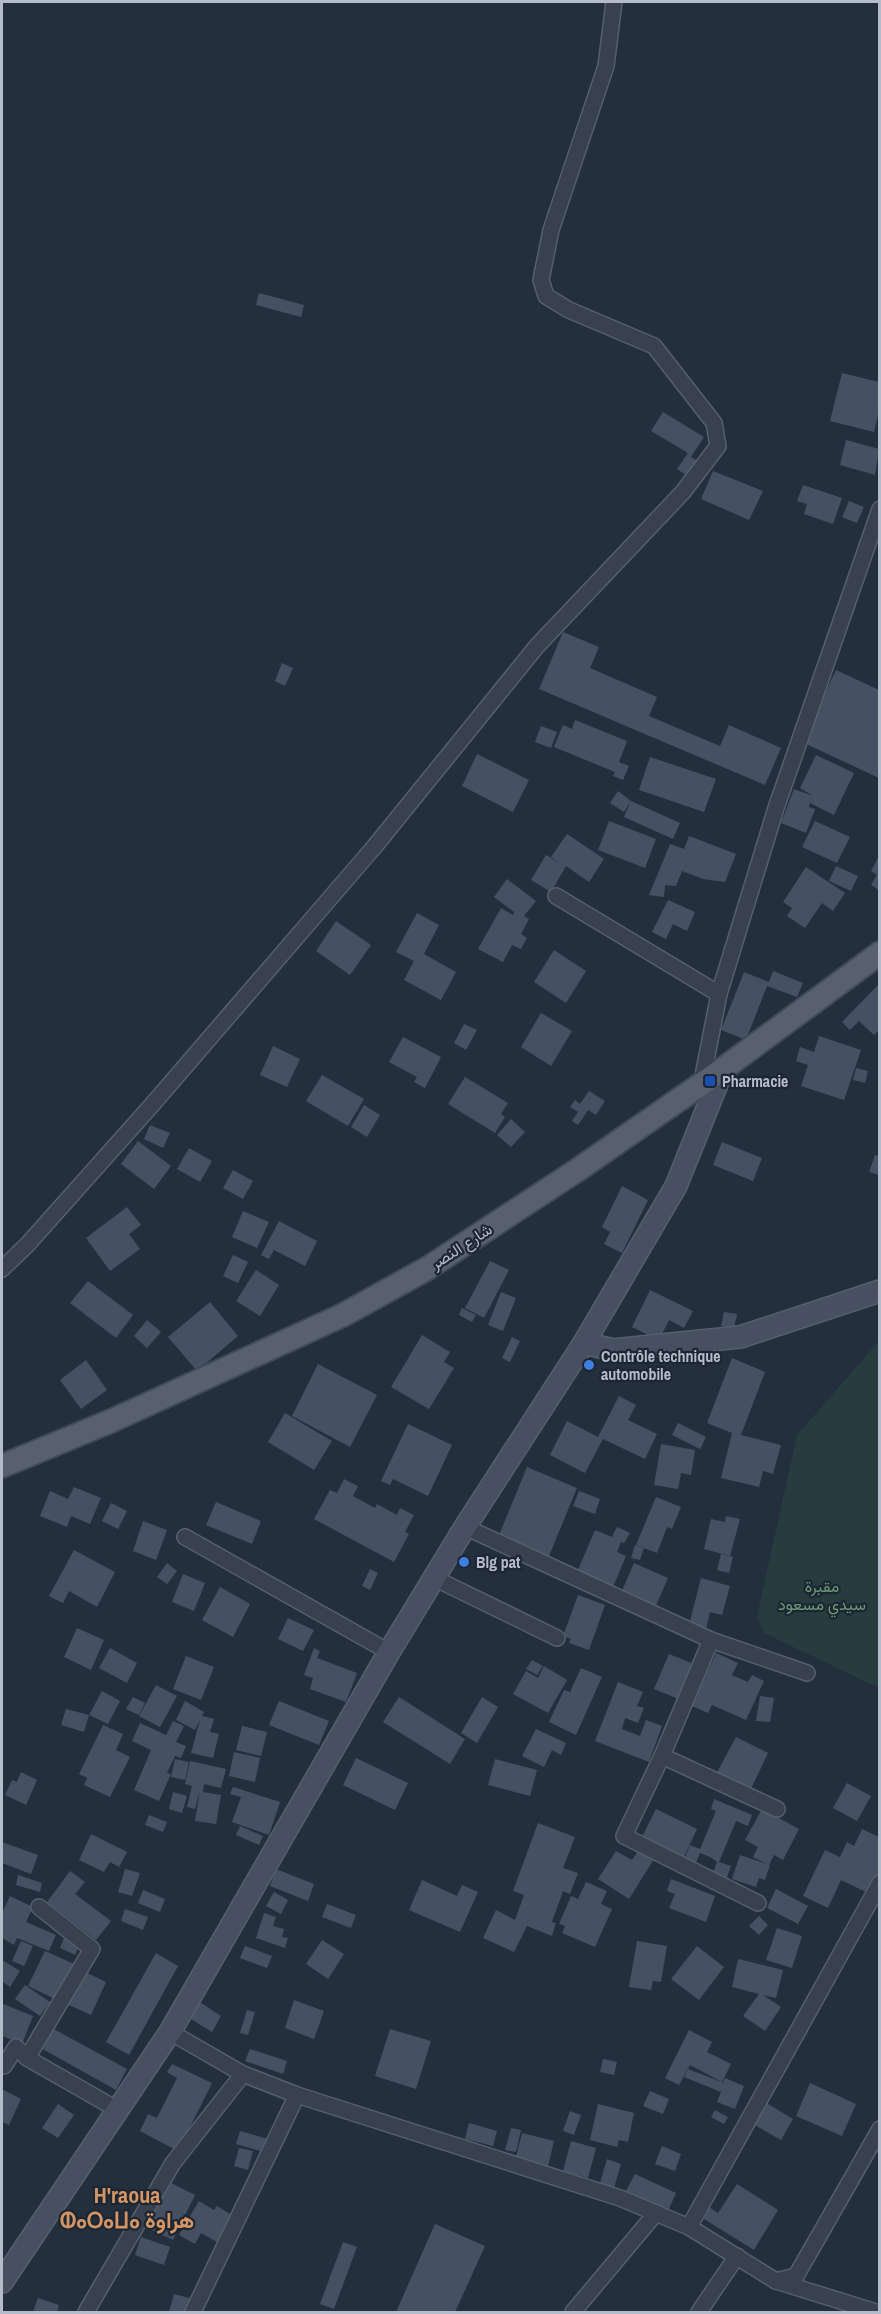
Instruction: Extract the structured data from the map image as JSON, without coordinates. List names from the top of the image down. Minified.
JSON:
{"streets":{"main road":["شارع النصر"]},"districts":["H'raoua ⵀⴰⵔⴰⵡⴰ هراوة"],"parks":["مقبرة سيدي مسعود"],"places":{"transit":["Pharmacie"],"other":["Contrôle technique automobile","Blg pat"]}}
